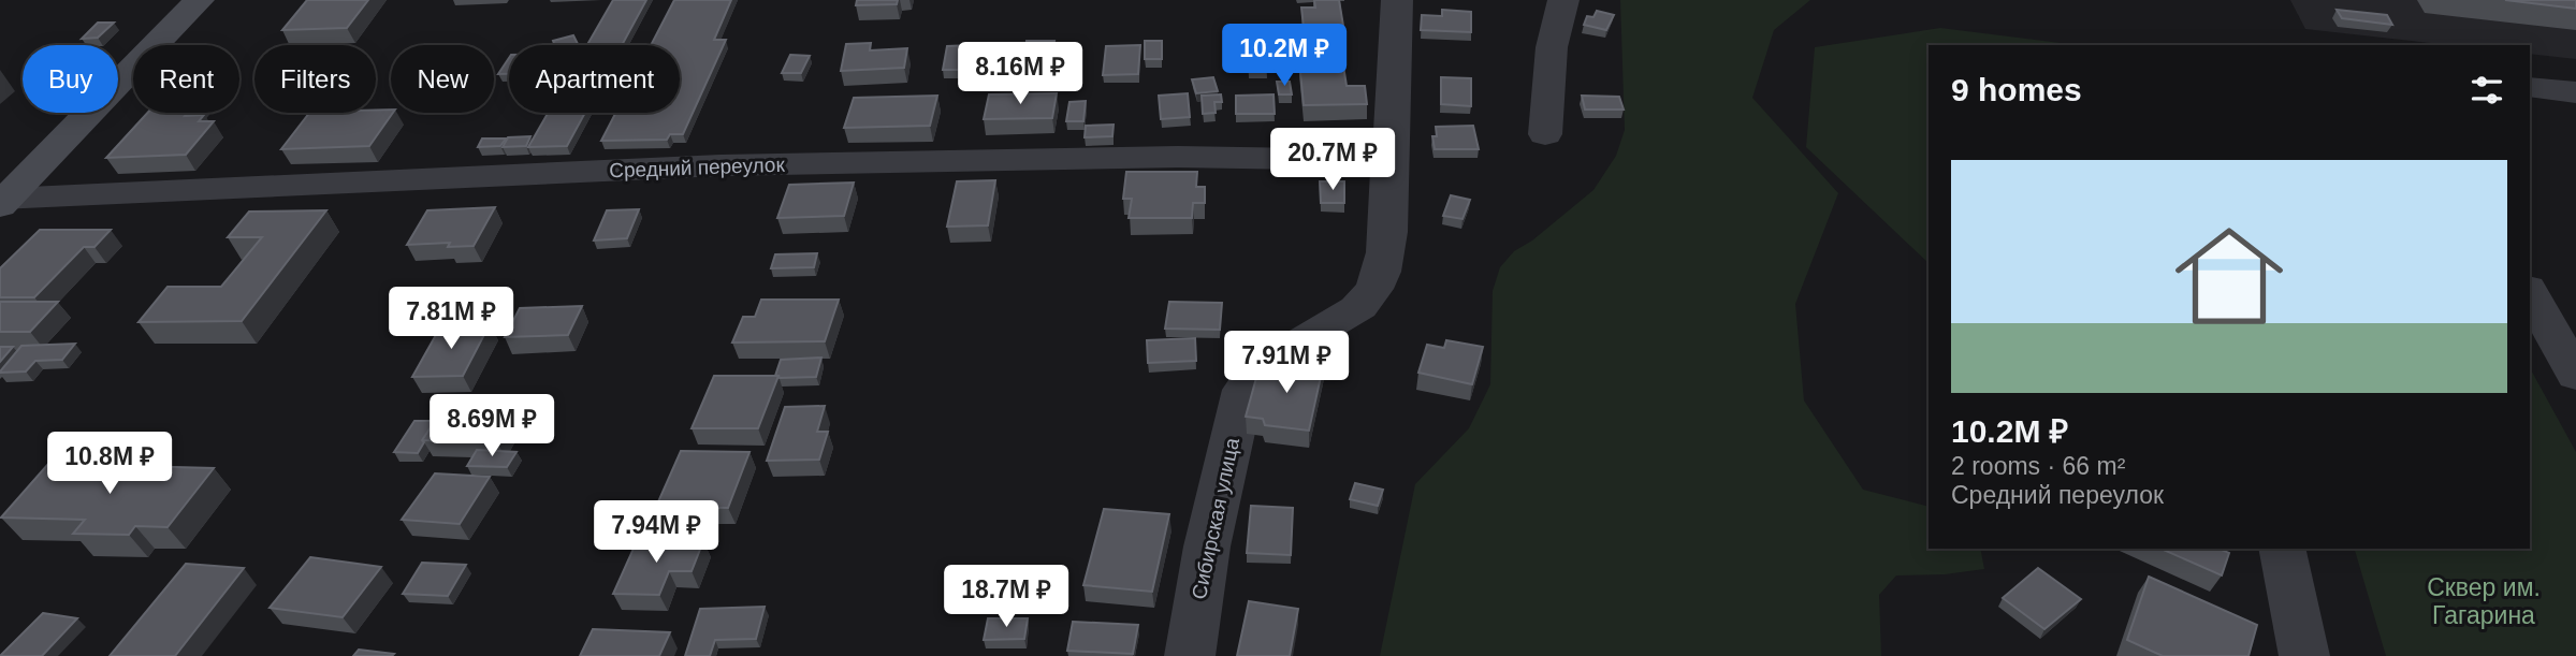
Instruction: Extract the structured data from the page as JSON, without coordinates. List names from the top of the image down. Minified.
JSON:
{"streets":{"street":["Средний переулок","Сибирская улица"]},"crossings":[["Средний переулок","Сибирская улица"]],"parks":["Сквер им. Гагарина"],"page":{"price":["10.2M ₽","8.16M ₽","20.7M ₽","7.81M ₽","7.91M ₽","8.69M ₽","10.8M ₽","7.94M ₽","18.7M ₽"],"chip":["Buy","Rent","Filters","New","Apartment"],"heading":"9 homes","list":[{"name":"10.2M ₽","note":"2 rooms · 66 m² · Средний переулок"}]}}
